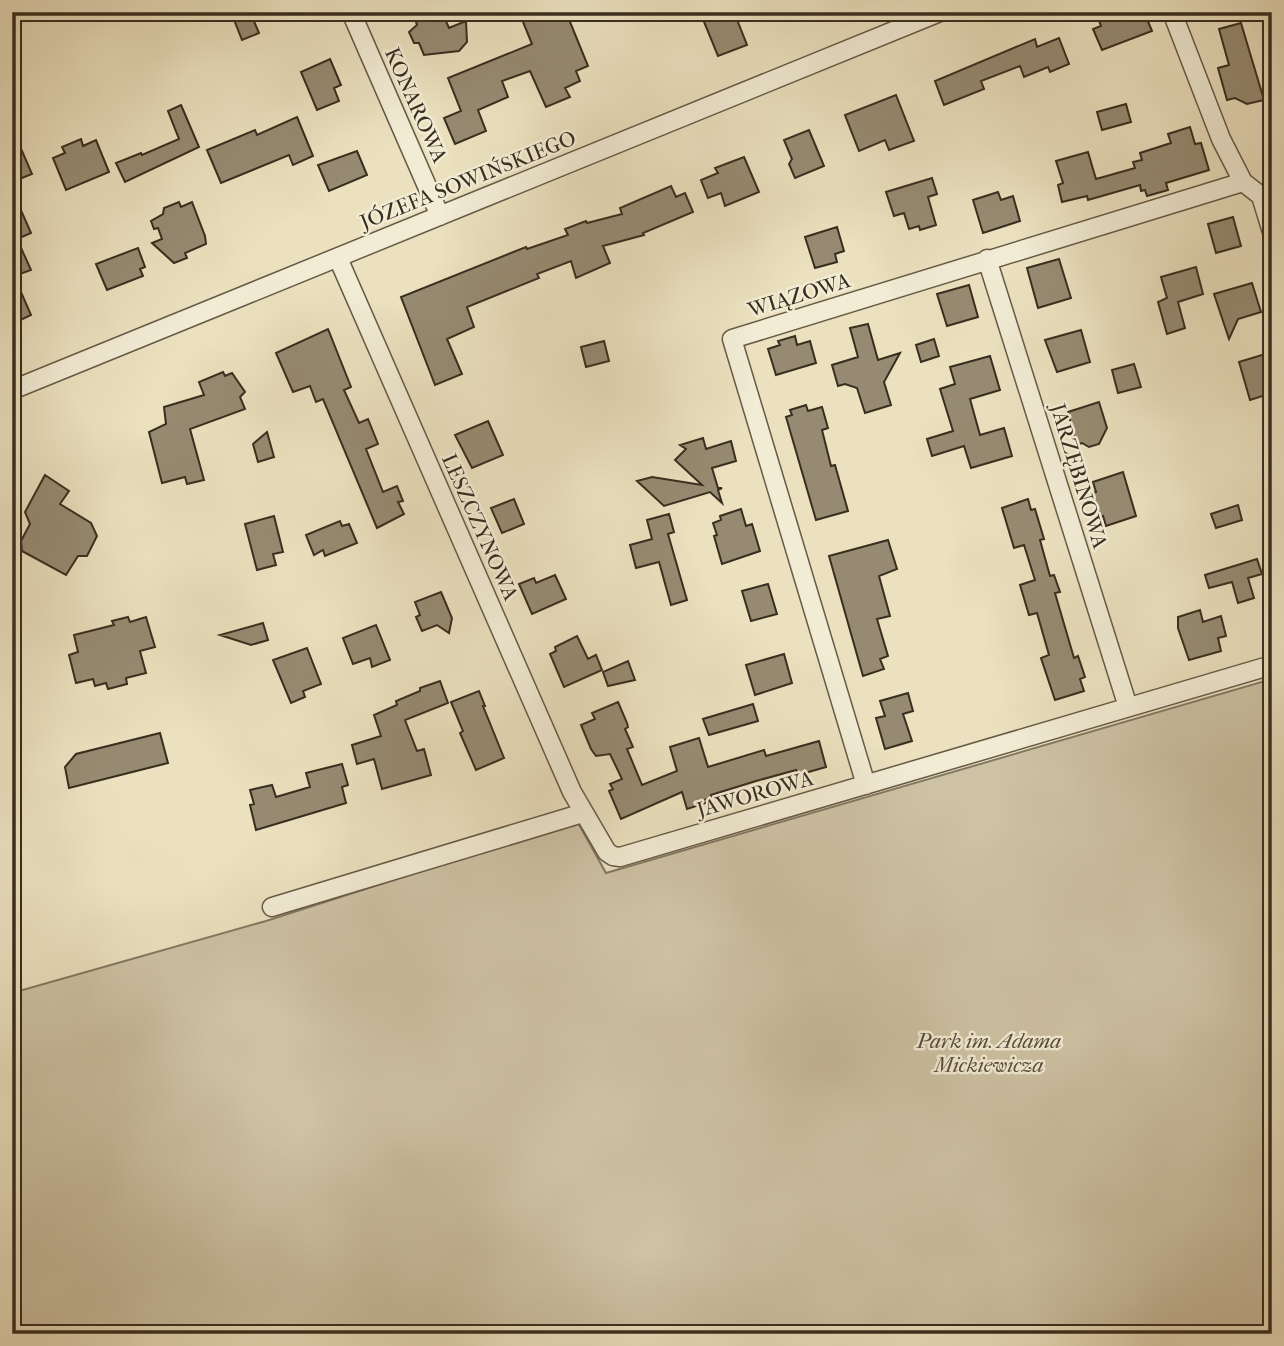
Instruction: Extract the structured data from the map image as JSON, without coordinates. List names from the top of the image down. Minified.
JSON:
{"streets":{"street":["KONAROWA","JÓZEFA SOWIŃSKIEGO","WIĄZOWA","JARZĘBINOWA","LESZCZYNOWA","JAWOROWA"]},"crossings":[["KONAROWA","JÓZEFA SOWIŃSKIEGO"],["JÓZEFA SOWIŃSKIEGO","LESZCZYNOWA"],["WIĄZOWA","JARZĘBINOWA"],["WIĄZOWA","JAWOROWA"],["JARZĘBINOWA","JAWOROWA"],["LESZCZYNOWA","JAWOROWA"]],"parks":["Park im. Adama Mickiewicza"]}
